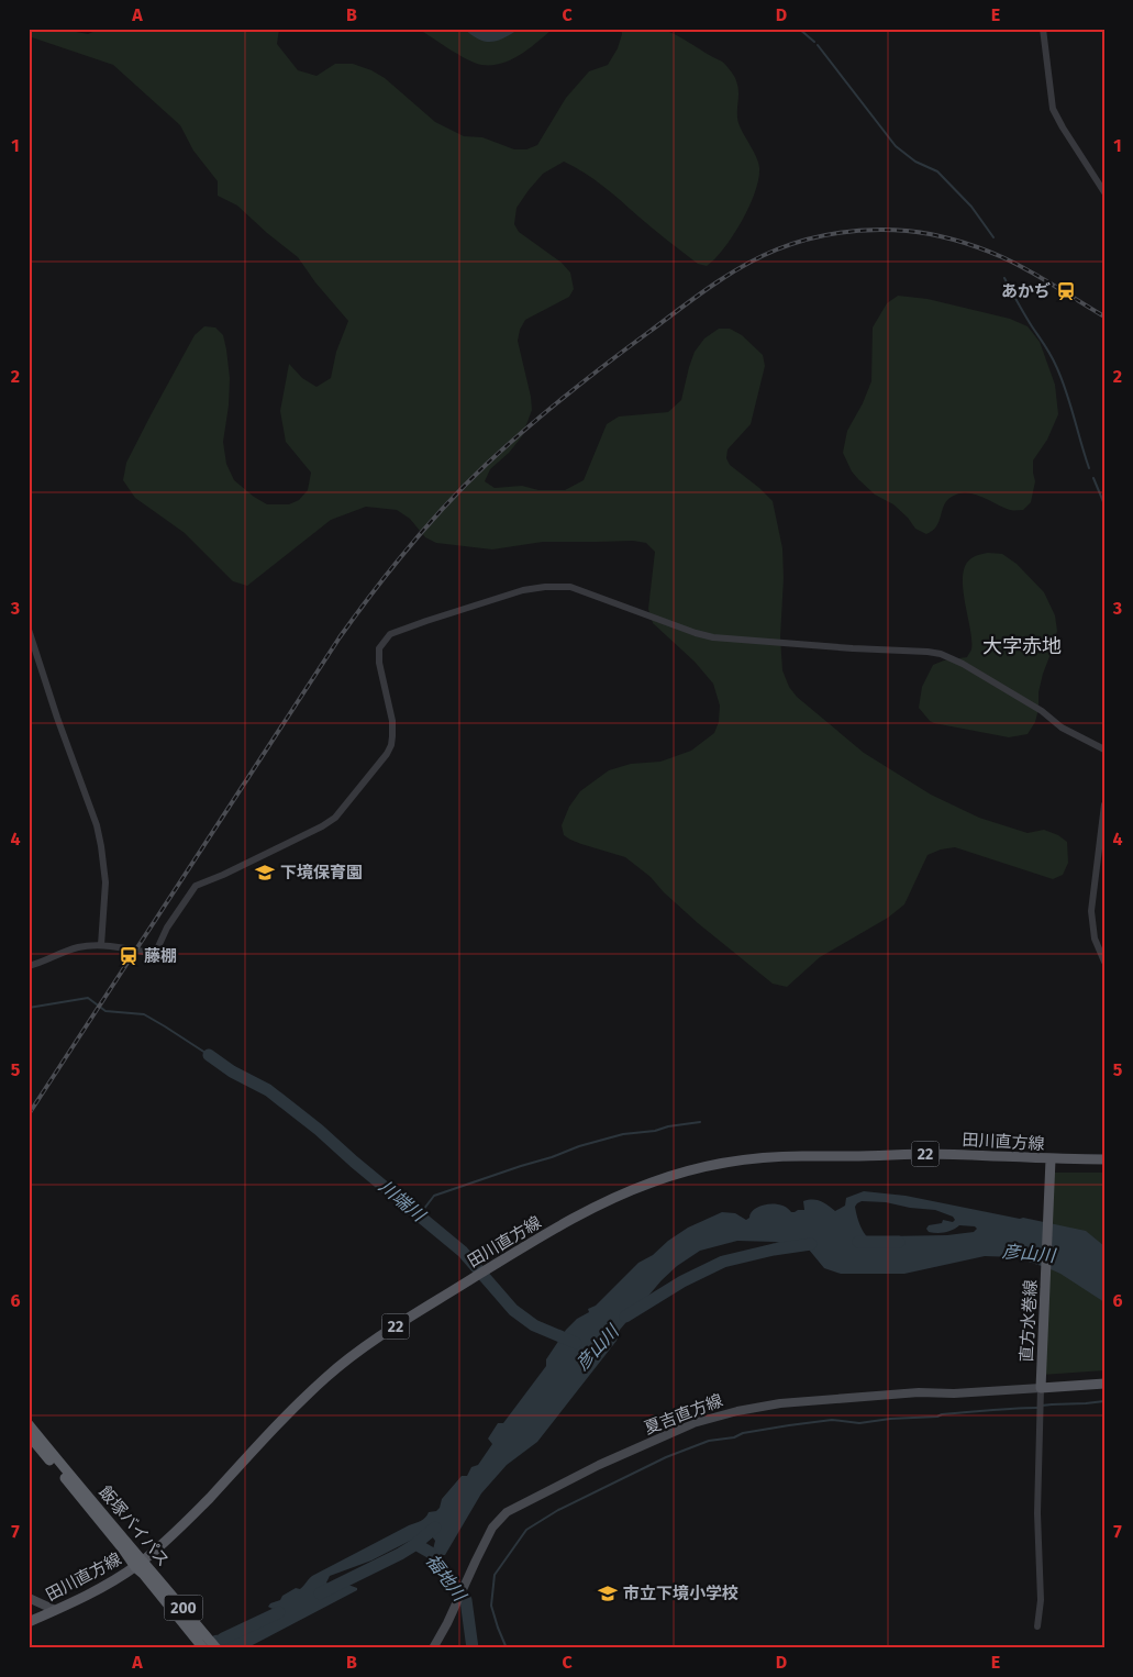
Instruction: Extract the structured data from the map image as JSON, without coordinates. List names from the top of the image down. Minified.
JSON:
{"streets":{"highway":["飯塚バイパス","200"],"main road":["田川直方線","22","直方水巻線","夏吉直方線"]},"crossings":[["田川直方線","直方水巻線"],["田川直方線","飯塚バイパス"],["田川直方線","200"],["直方水巻線","夏吉直方線"],["飯塚バイパス","200"]],"districts":["大字赤地"],"water":["川端川","彦山川","福地川"],"places":{"station":["あかぢ","藤棚"],"school or university":["下境保育園","市立下境小学校"]},"grid":{"columns":["A","B","C","D","E"],"rows":["1","2","3","4","5","6","7"]}}
